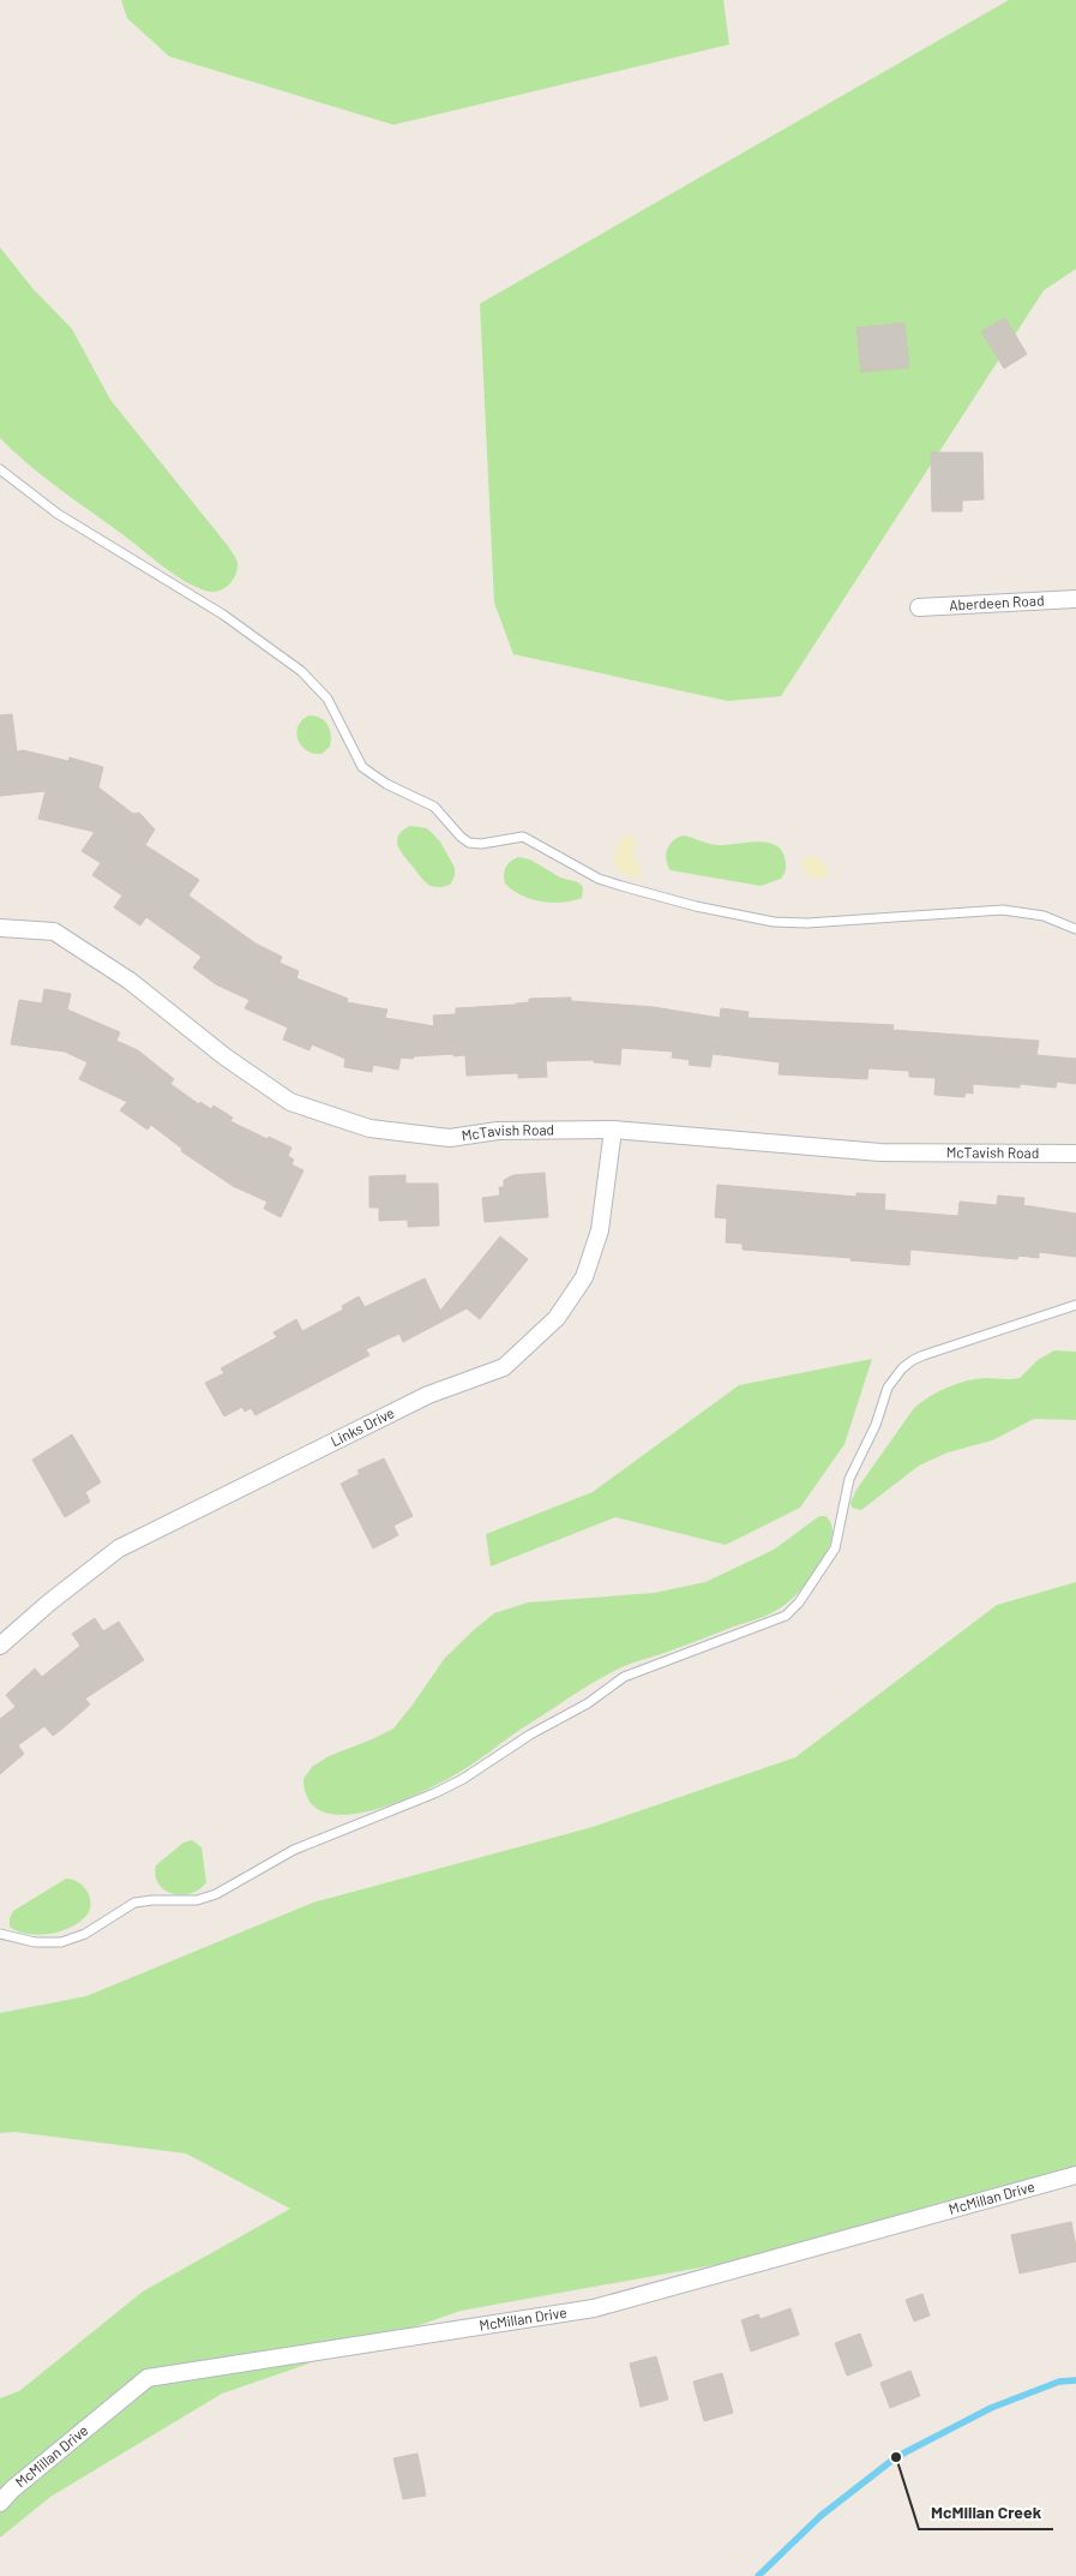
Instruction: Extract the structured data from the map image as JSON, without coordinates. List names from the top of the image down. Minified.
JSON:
{"streets":{"street":["Aberdeen Road","McTavish Road","Links Drive","McMillan Drive"]},"crossings":[["McTavish Road","Links Drive"]],"places":["McMillan Creek"]}
